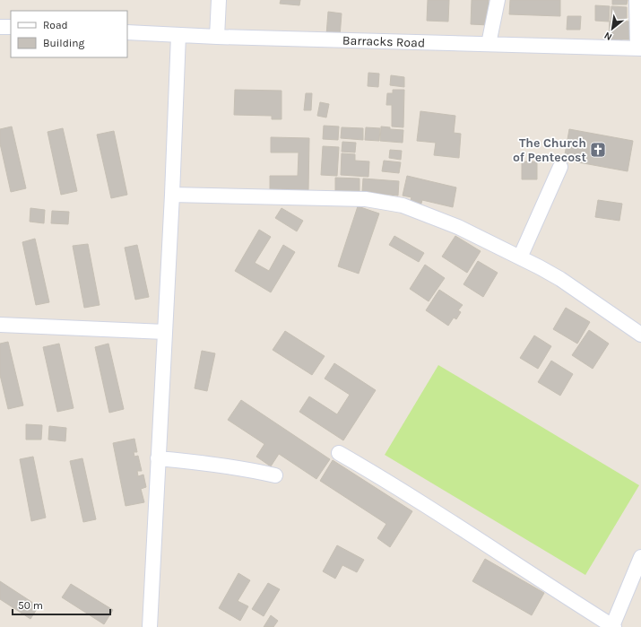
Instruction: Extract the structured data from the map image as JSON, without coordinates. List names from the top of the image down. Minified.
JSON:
{"streets":{"street":["Barracks Road"]},"places":{"church":["The Church of Pentecost"]},"legend":["Road","Building"],"scale_bar":"50 m","north":"bottom left"}
